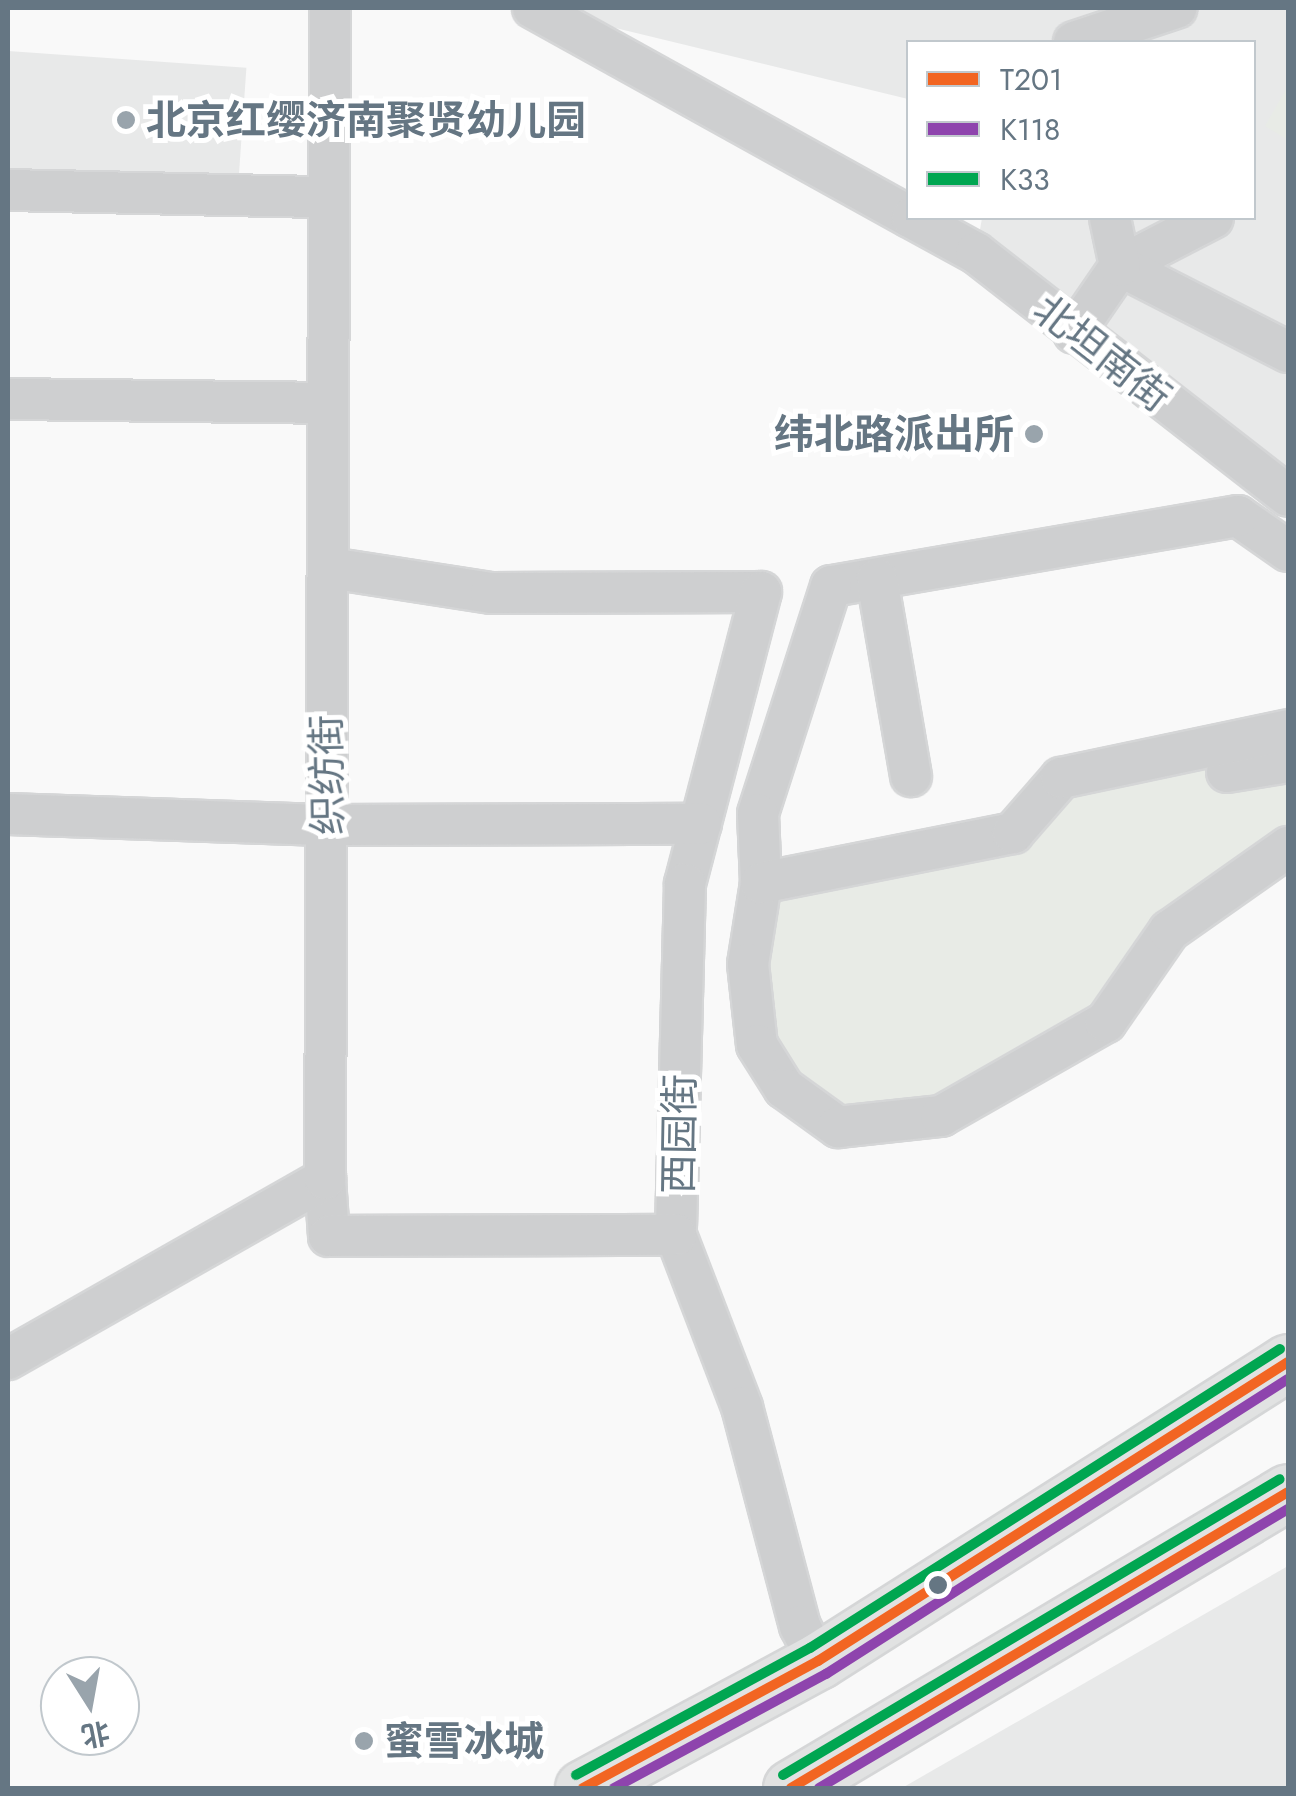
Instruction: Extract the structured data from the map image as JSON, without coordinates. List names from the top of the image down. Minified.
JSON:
{"streets":{"street":["北坦南街","织纺街","西园街"]},"crossings":[["织纺街","西园街"]],"places":["北京红缨济南聚贤幼儿园","纬北路派出所","蜜雪冰城"],"lines":["transit line K33","transit line T201","transit line K118"],"legend":["T201","K118","K33"],"north":"bottom"}
